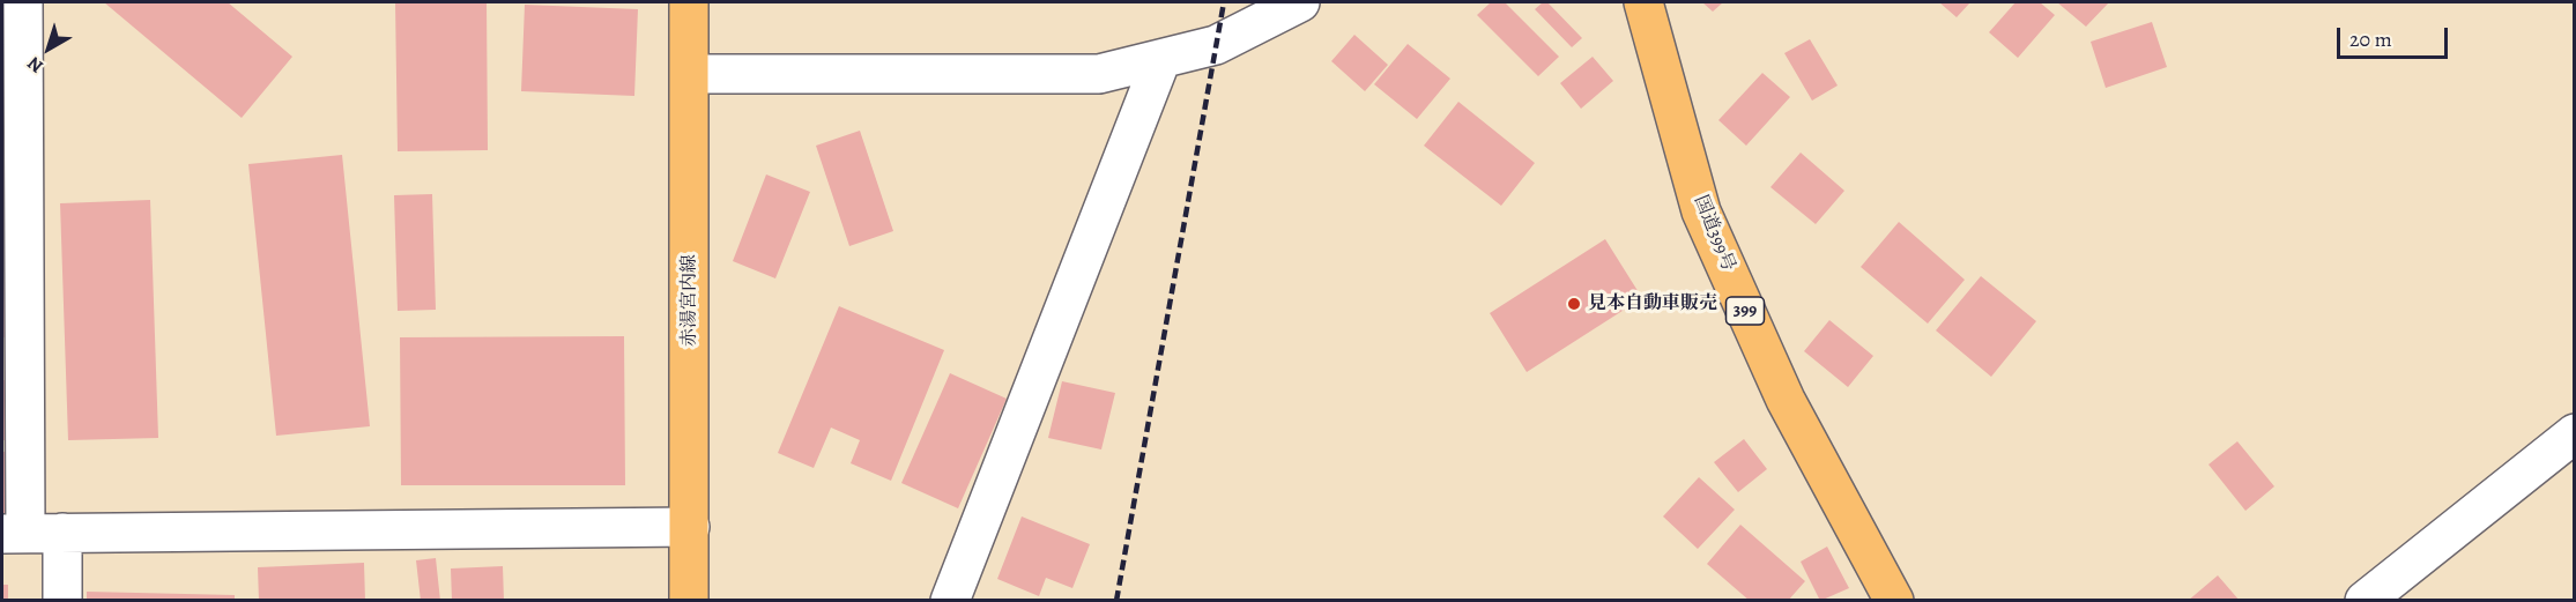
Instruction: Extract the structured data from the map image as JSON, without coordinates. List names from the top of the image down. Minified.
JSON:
{"streets":{"main road":["国道399号","赤湯宮内線","399"]},"places":["見本自動車販売"],"scale_bar":"20 m","north":"bottom left"}
